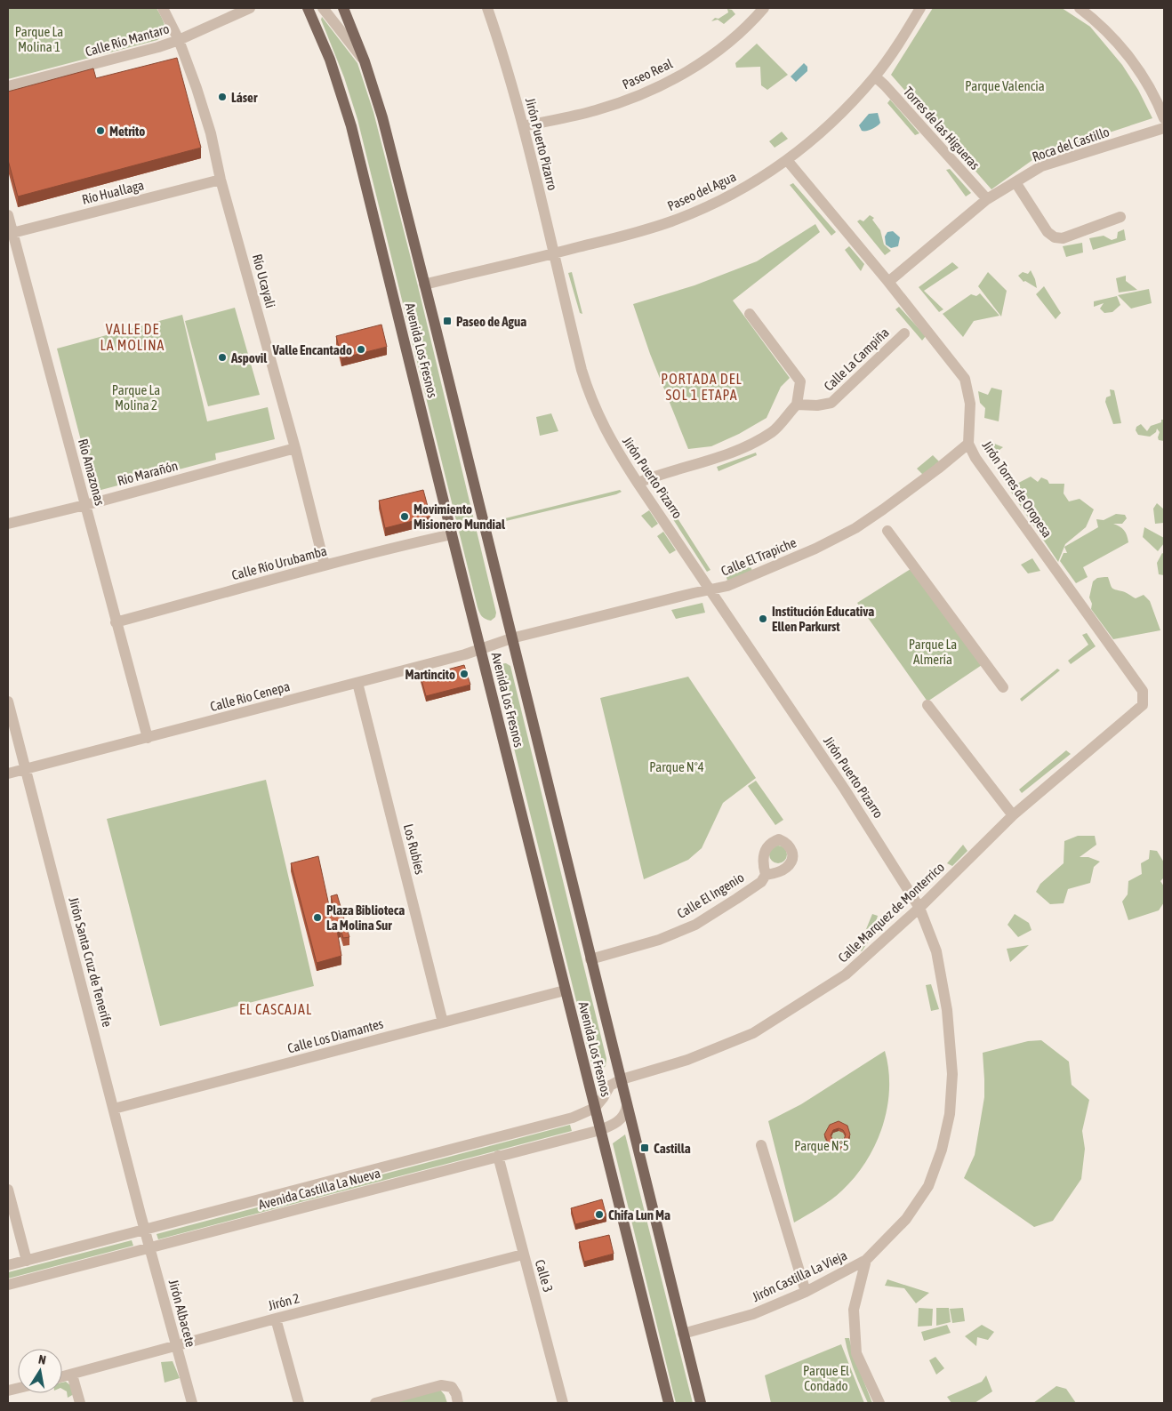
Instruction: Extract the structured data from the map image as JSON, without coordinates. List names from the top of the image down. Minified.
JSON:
{"streets":{"main road":["Avenida Los Fresnos"],"street":["Calle Río Mantaro","Paseo Real","Torres de las Higueras","Jirón Puerto Pizarro","Roca del Castillo","Paseo del Agua","Río Huallaga","Río Ucayali","Calle La Campiña","Río Amazonas","Río Marañón","Jirón Torres de Oropesa","Calle El Trapiche","Calle Río Urubamba","Calle Rio Cenepa","Los Rubíes","Calle El Ingenio","Calle Marquez de Monterrico","Jirón Santa Cruz de Tenerife","Calle Los Diamantes","Avenida Castilla La Nueva","Calle 3","Jirón Castilla La Vieja","Jirón 2","Jirón Albacete"]},"crossings":[["Calle Río Mantaro","Río Ucayali"],["Paseo Real","Jirón Puerto Pizarro"],["Torres de las Higueras","Roca del Castillo"],["Torres de las Higueras","Paseo del Agua"],["Jirón Puerto Pizarro","Paseo del Agua"],["Jirón Puerto Pizarro","Calle El Trapiche"],["Jirón Puerto Pizarro","Calle Marquez de Monterrico"],["Jirón Puerto Pizarro","Jirón Castilla La Vieja"],["Roca del Castillo","Jirón Torres de Oropesa"],["Paseo del Agua","Avenida Los Fresnos"],["Paseo del Agua","Jirón Torres de Oropesa"],["Río Huallaga","Río Ucayali"],["Río Huallaga","Río Amazonas"],["Río Ucayali","Río Marañón"],["Río Ucayali","Calle Río Urubamba"],["Avenida Los Fresnos","Calle El Trapiche"],["Avenida Los Fresnos","Calle Río Urubamba"],["Avenida Los Fresnos","Calle Rio Cenepa"],["Avenida Los Fresnos","Calle El Ingenio"],["Avenida Los Fresnos","Calle Marquez de Monterrico"],["Avenida Los Fresnos","Calle Los Diamantes"],["Avenida Los Fresnos","Avenida Castilla La Nueva"],["Avenida Los Fresnos","Jirón Castilla La Vieja"],["Río Amazonas","Río Marañón"],["Río Amazonas","Calle Río Urubamba"],["Río Amazonas","Calle Rio Cenepa"],["Jirón Torres de Oropesa","Calle El Trapiche"],["Jirón Torres de Oropesa","Calle Marquez de Monterrico"],["Calle El Trapiche","Calle Rio Cenepa"],["Calle Rio Cenepa","Los Rubíes"],["Calle Rio Cenepa","Jirón Santa Cruz de Tenerife"],["Los Rubíes","Calle Los Diamantes"],["Calle Marquez de Monterrico","Avenida Castilla La Nueva"],["Calle Marquez de Monterrico","Jirón Castilla La Vieja"],["Jirón Santa Cruz de Tenerife","Calle Los Diamantes"],["Jirón Santa Cruz de Tenerife","Avenida Castilla La Nueva"],["Jirón Santa Cruz de Tenerife","Jirón Albacete"],["Avenida Castilla La Nueva","Calle 3"],["Avenida Castilla La Nueva","Jirón Albacete"],["Calle 3","Jirón 2"],["Jirón 2","Jirón Albacete"]],"districts":["VALLE DE LA MOLINA","PORTADA DEL SOL 1 ETAPA","EL CASCAJAL"],"parks":["Parque La Molina 1","Parque Valencia","Parque La Molina 2","Parque La Almería","Parque N°4","Parque N°5","Parque El Condado"],"places":{"other":["Láser","Metrito","Valle Encantado","Aspovil","Movimiento Misionero Mundial","Institución Educativa Ellen Parkurst","Martincito","Plaza Biblioteca La Molina Sur","Chifa Lun Ma"],"transit":["Paseo de Agua","Castilla"]},"north":"top"}
